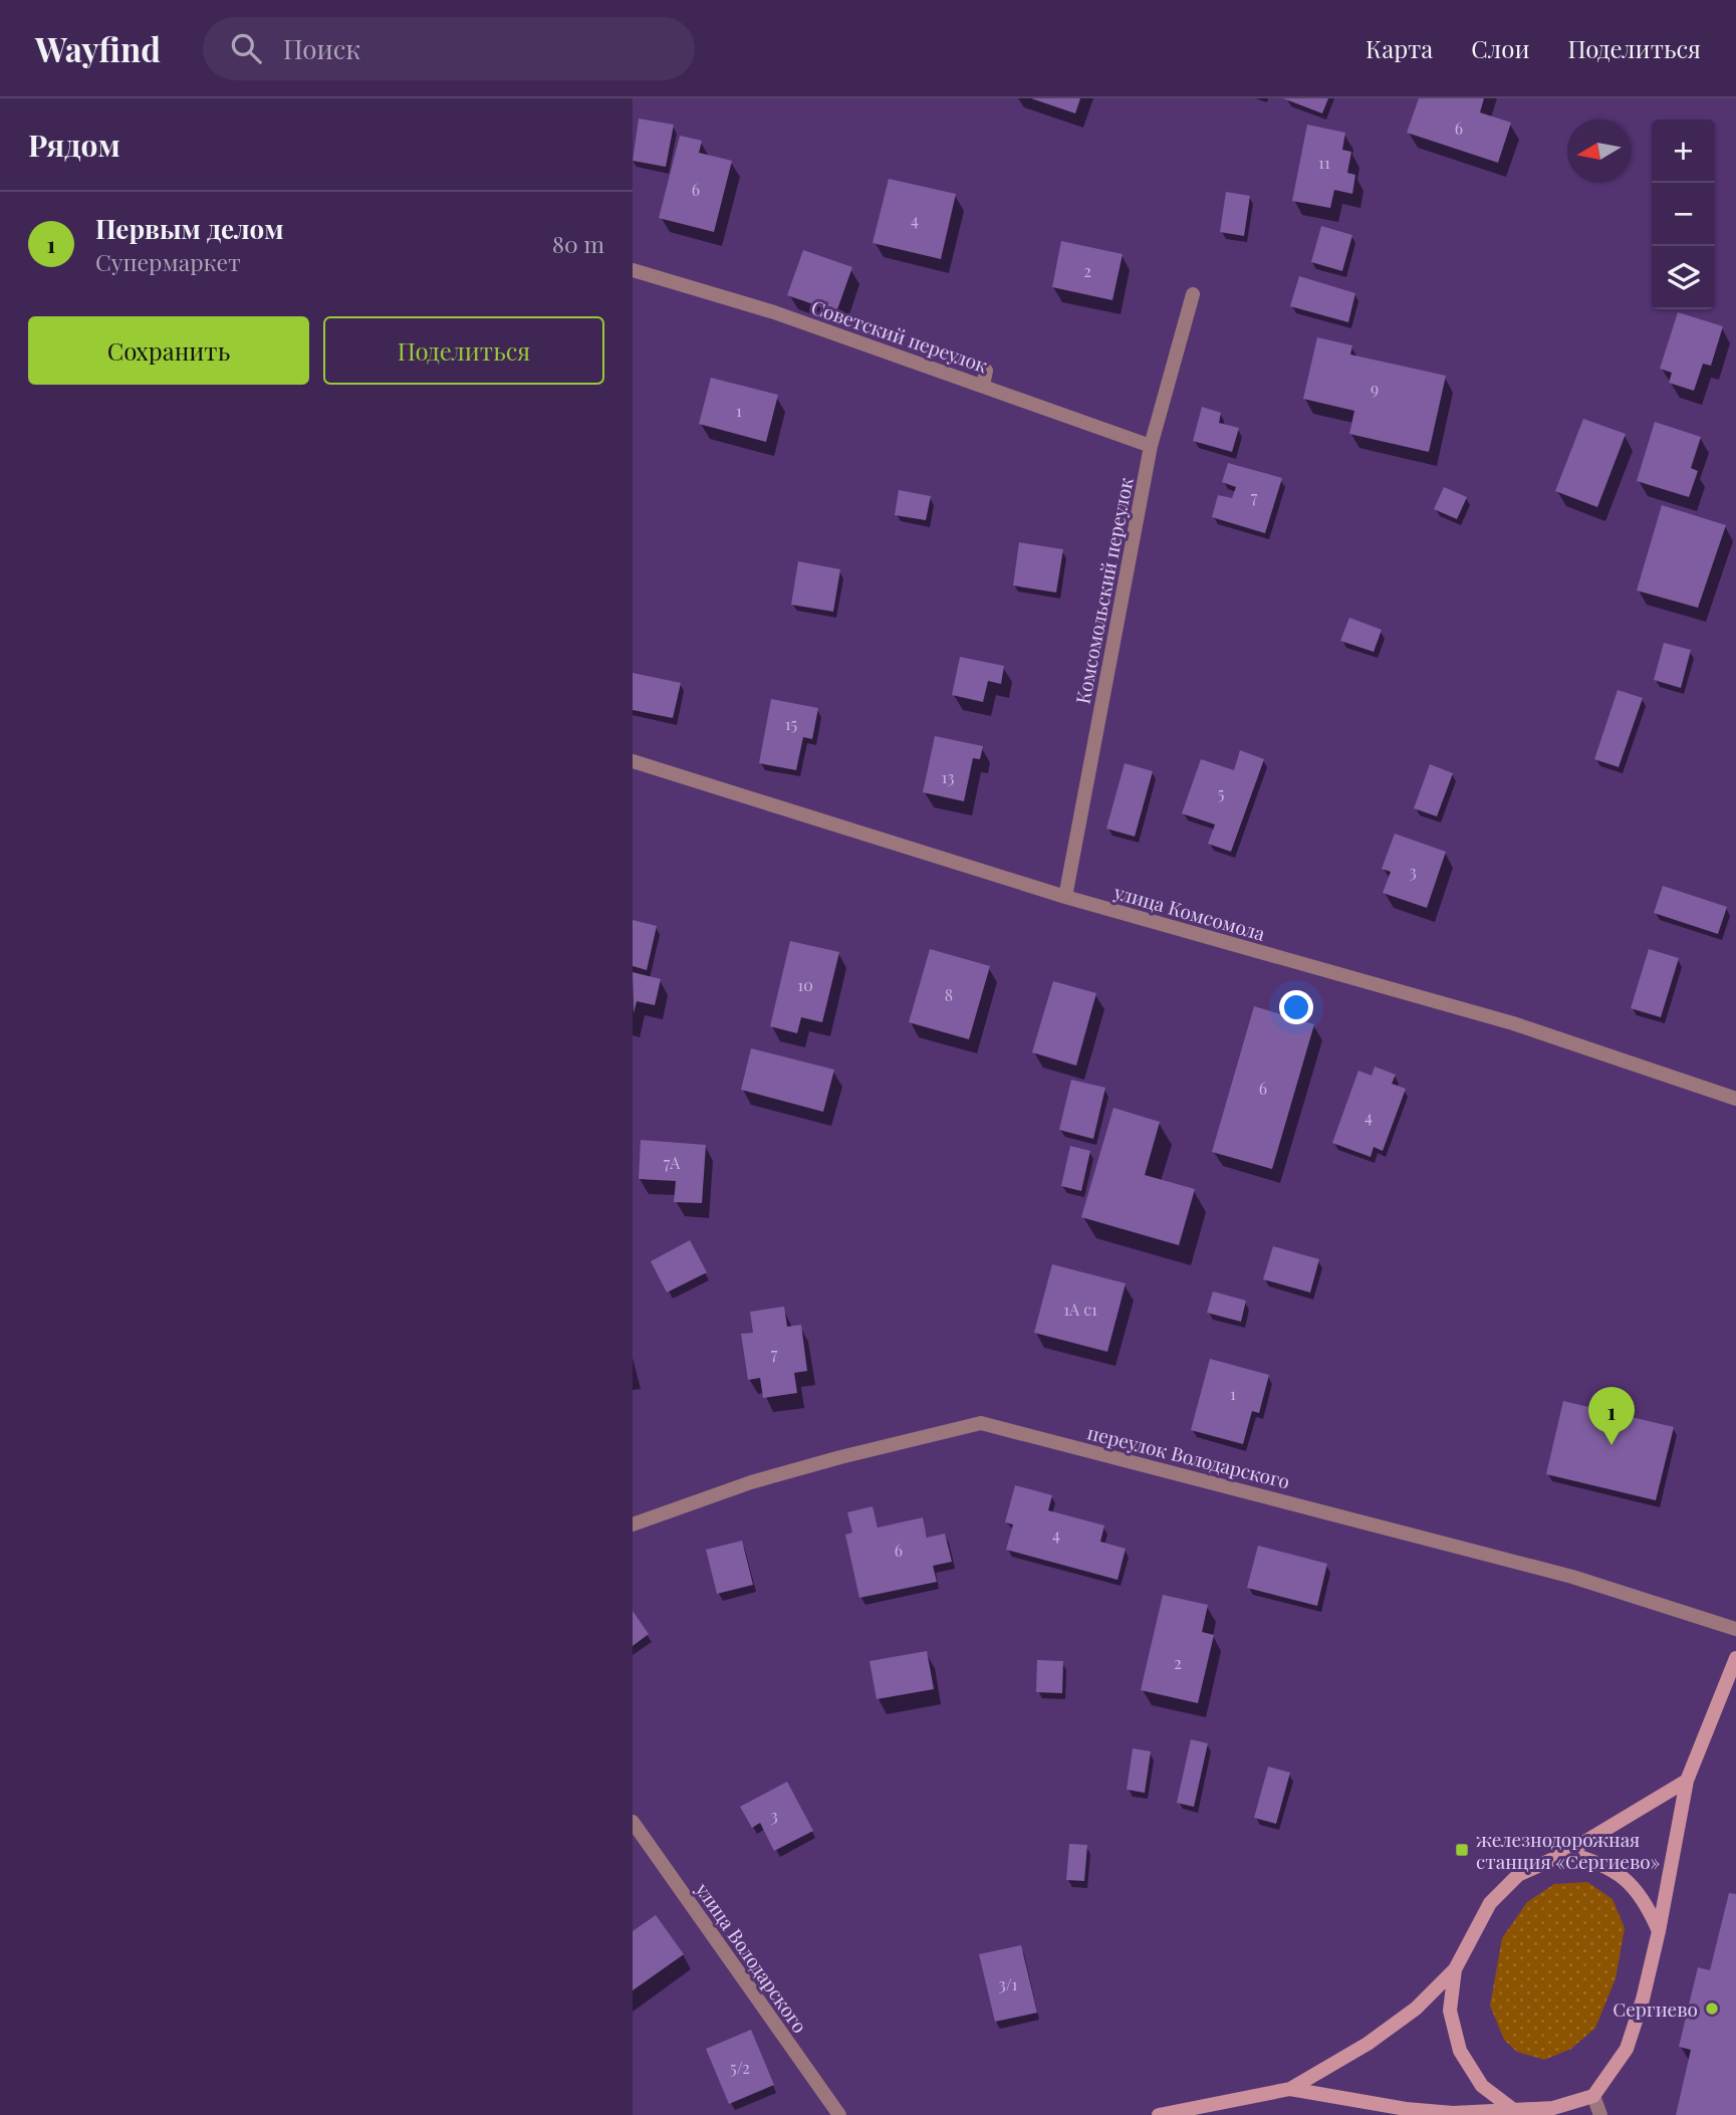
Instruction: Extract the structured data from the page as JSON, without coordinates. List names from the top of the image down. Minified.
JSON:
{"streets":{"street":["Советский переулок","Комсомольский переулок","улица Комсомола","переулок Володарского","улица Володарского"]},"crossings":[["Советский переулок","Комсомольский переулок"],["Комсомольский переулок","улица Комсомола"]],"places":{"transit":["железнодорожная станция «Сергиево»"],"other":["Сергиево"]},"house_numbers":["6","11","6","4","2","9","1","7","15","13","5","3","10","8","6","4","7А","1А с1","7","1","4","6","2","3","3/1","5/2"],"north":"left","page":{"header":"Wayfind","search":"Поиск","nav":["Карта","Слои","Поделиться"],"heading":"Рядом","map_buttons":["+","−"],"list":[{"mark":"1","name":"Первым делом","note":"Супермаркет","value":"80 m"}],"buttons":["Сохранить","Поделиться"],"pins":"1"}}
